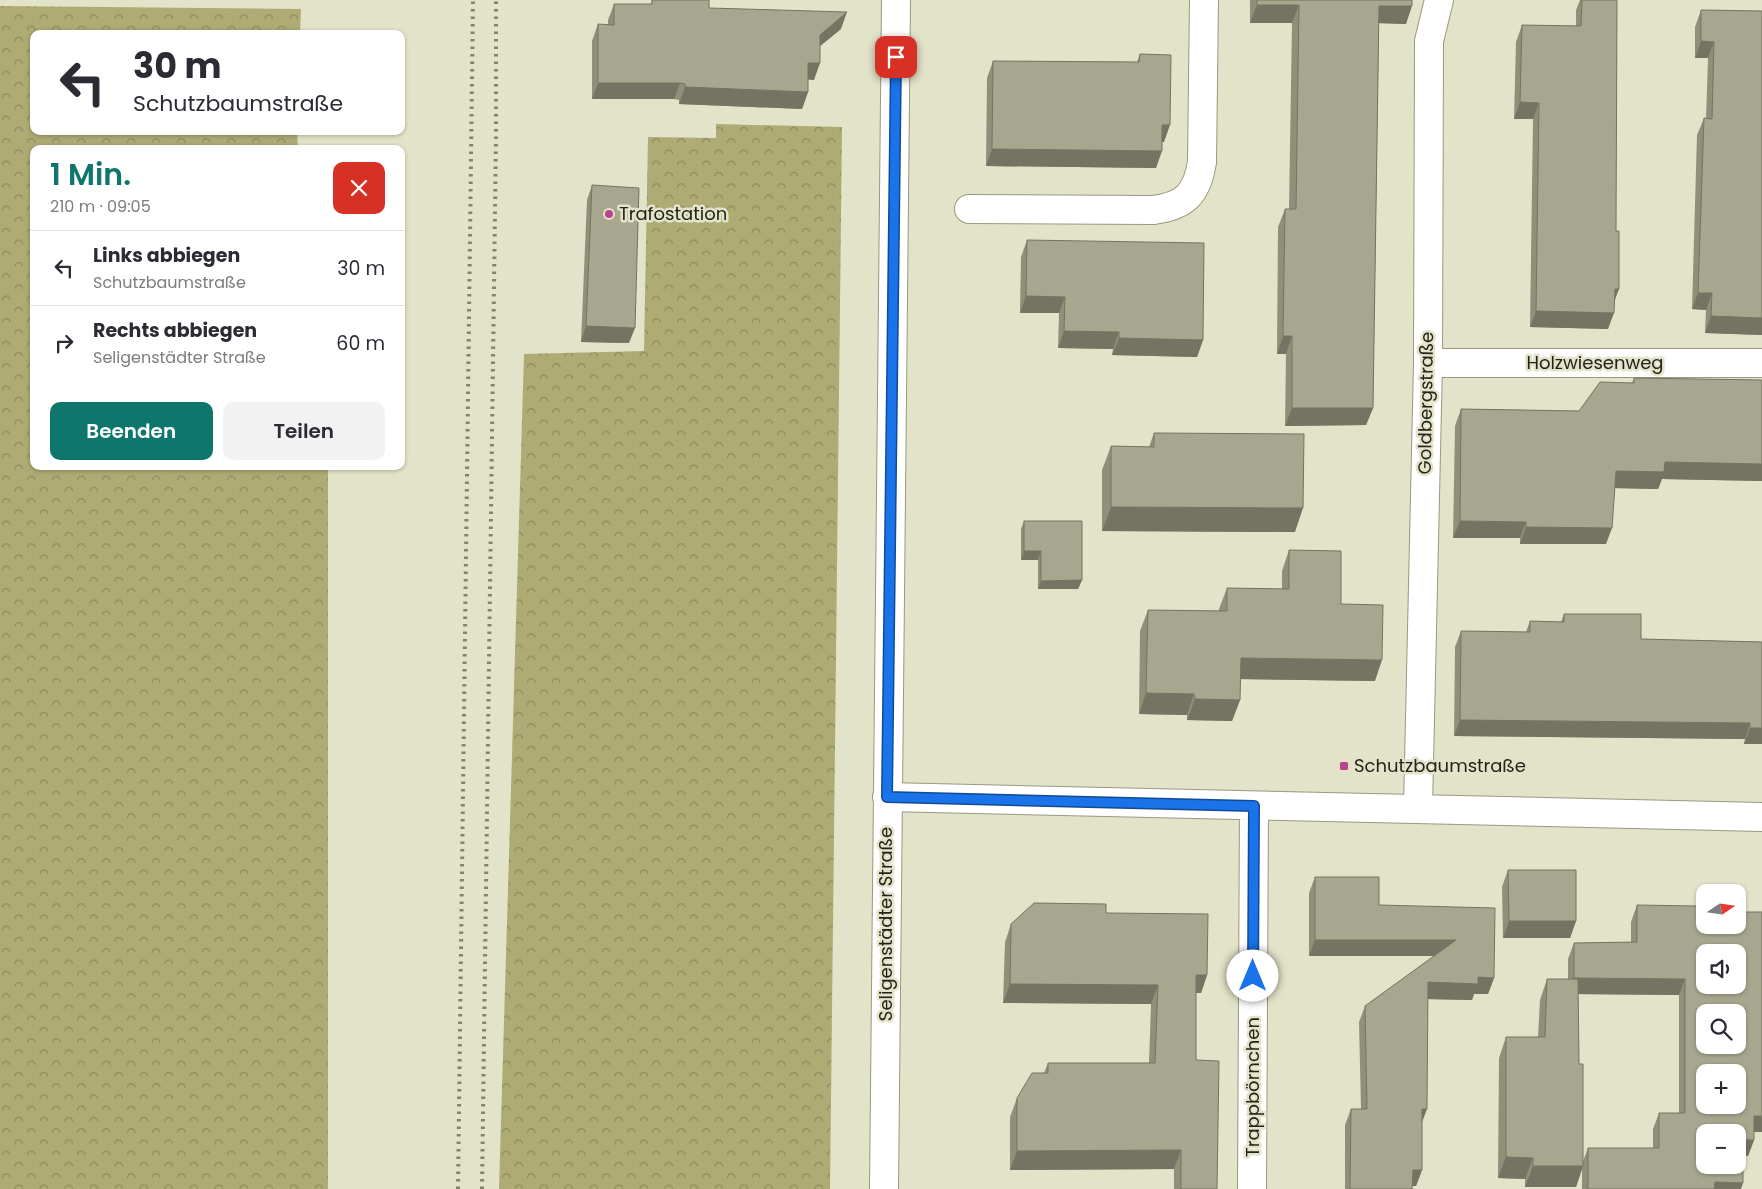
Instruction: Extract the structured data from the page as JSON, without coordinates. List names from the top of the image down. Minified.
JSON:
{"streets":{"street":["Holzwiesenweg","Goldbergstraße","Seligenstädter Straße","Trappbörnchen"]},"crossings":[["Holzwiesenweg","Goldbergstraße"]],"places":{"other":["Trafostation"],"transit":["Schutzbaumstraße"]},"north":"right","page":{"turn":["30 m","Schutzbaumstraße"],"heading":["1 Min.","210 m · 09:05"],"list":[{"name":"Links abbiegen","note":"Schutzbaumstraße","value":"30 m"},{"name":"Rechts abbiegen","note":"Seligenstädter Straße","value":"60 m"}],"buttons":["Beenden","Teilen"],"map_buttons":["+","−"]}}
